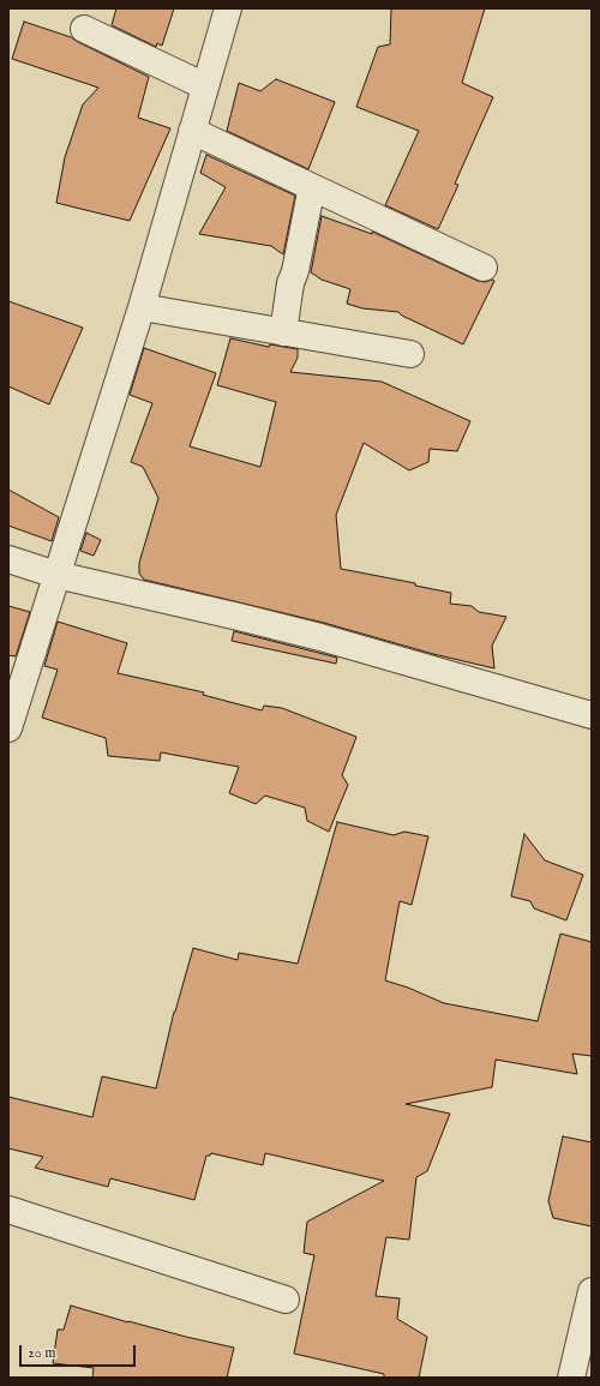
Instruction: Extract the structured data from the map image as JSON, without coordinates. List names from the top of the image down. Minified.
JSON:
{"scale_bar":"20 m"}
